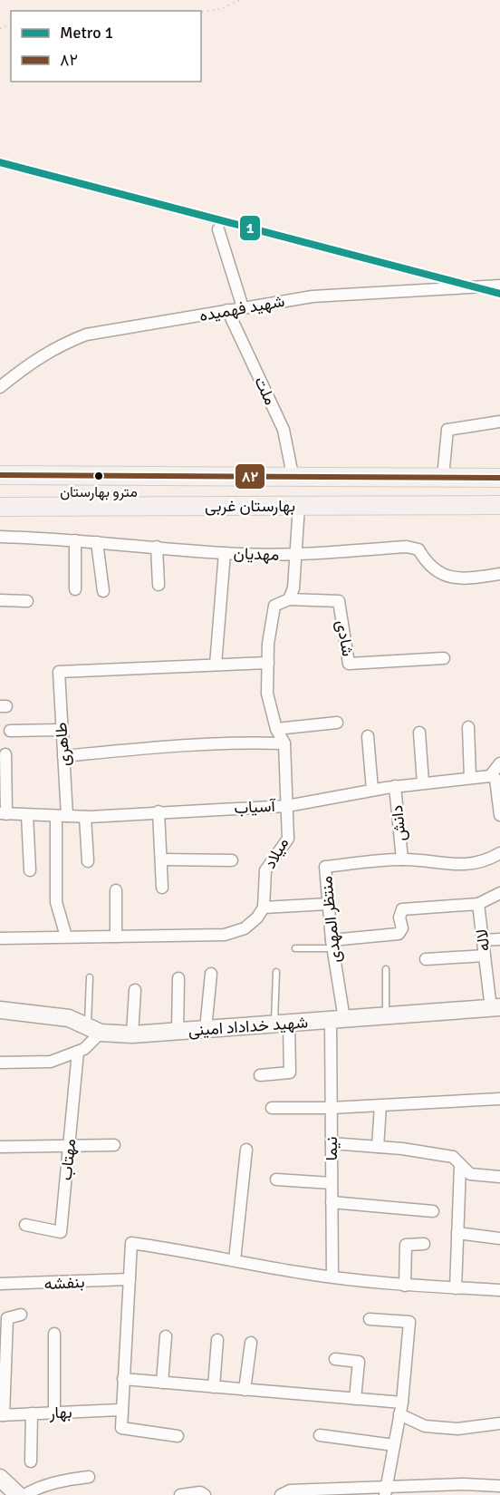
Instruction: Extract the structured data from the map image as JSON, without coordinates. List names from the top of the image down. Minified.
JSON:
{"streets":{"main road":["بهارستان غربی"],"street":["شهید فهمیده","ملت","مهدیان","شادی","طاهری","آسیاب","دانش","میلاد","منتظر المهدی","لاله","شهید خداداد امینی","نیما","مهتاب","بنفشه","بهار"]},"crossings":[["شهید فهمیده","ملت"],["ملت","بهارستان غربی"],["بهارستان غربی","میلاد"],["مهدیان","میلاد"],["شادی","میلاد"],["طاهری","آسیاب"],["آسیاب","دانش"],["آسیاب","میلاد"],["دانش","منتظر المهدی"],["منتظر المهدی","شهید خداداد امینی"],["منتظر المهدی","نیما"],["لاله","شهید خداداد امینی"],["شهید خداداد امینی","نیما"]],"places":["مترو بهارستان"],"lines":["metro line 1","transit line ۸۲"],"legend":["Metro 1","۸۲"]}
